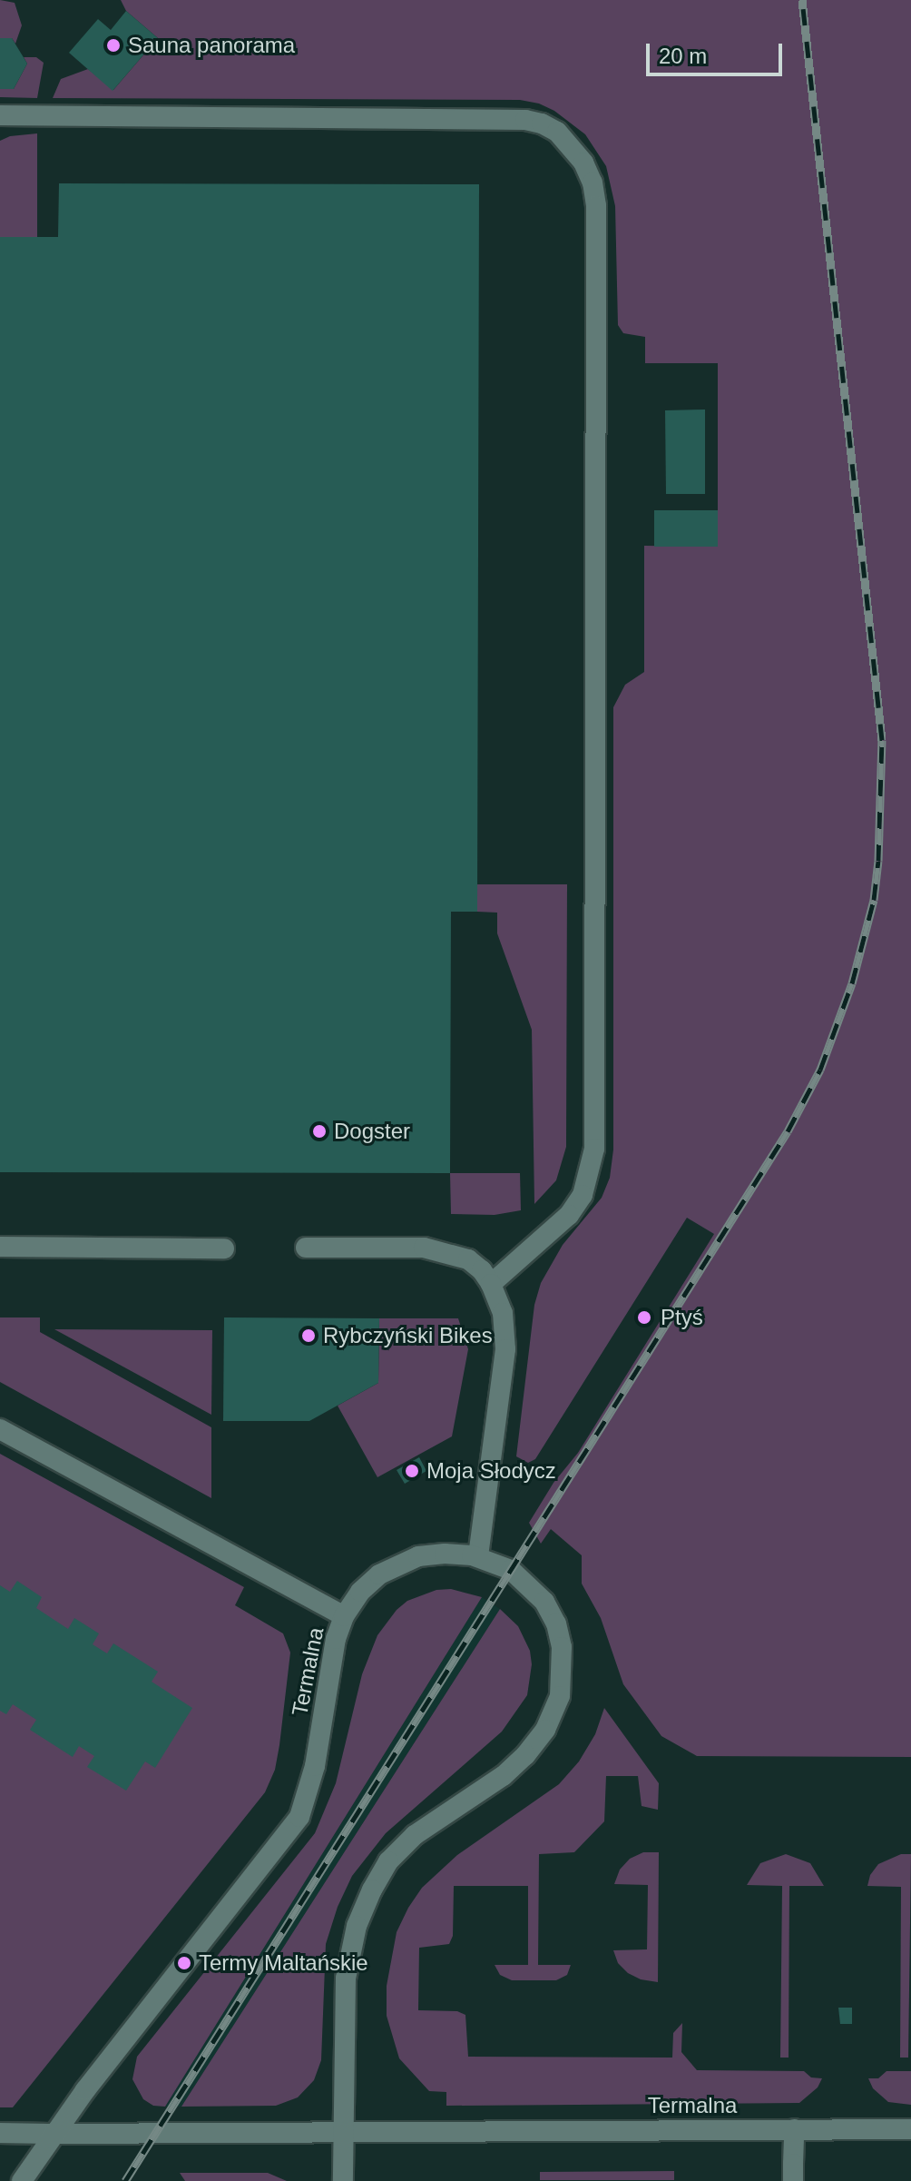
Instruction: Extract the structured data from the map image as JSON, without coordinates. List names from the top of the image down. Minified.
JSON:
{"streets":{"street":["Termalna"]},"places":["Sauna panorama","Dogster","Ptyś","Rybczyński Bikes","Moja Słodycz","Termy Maltańskie"],"scale_bar":"20 m"}
